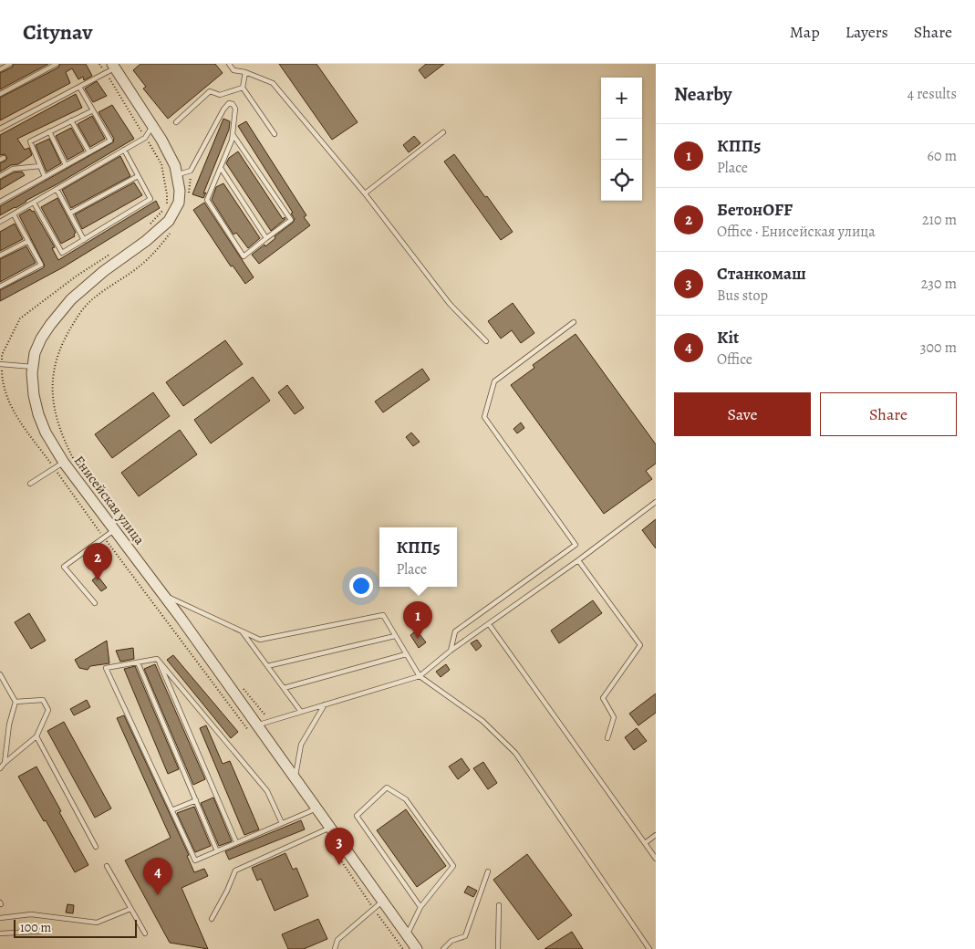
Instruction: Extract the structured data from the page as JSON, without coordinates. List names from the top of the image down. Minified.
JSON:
{"streets":{"street":["Енисейская улица"]},"scale_bar":"100 m","page":{"header":"Citynav","nav":["Map","Layers","Share"],"heading":["Nearby","4 results"],"map_buttons":["+","−"],"list":[{"mark":"1","name":"КПП5","note":"Place","value":"60 m"},{"mark":"2","name":"БетонOFF","note":"Office · Енисейская улица","value":"210 m"},{"mark":"3","name":"Станкомаш","note":"Bus stop","value":"230 m"},{"mark":"4","name":"Kit","note":"Office","value":"300 m"}],"buttons":["Save","Share"],"popup":["КПП5","Place"],"pins":["2","1","3","4"],"scale":"100 m"}}
